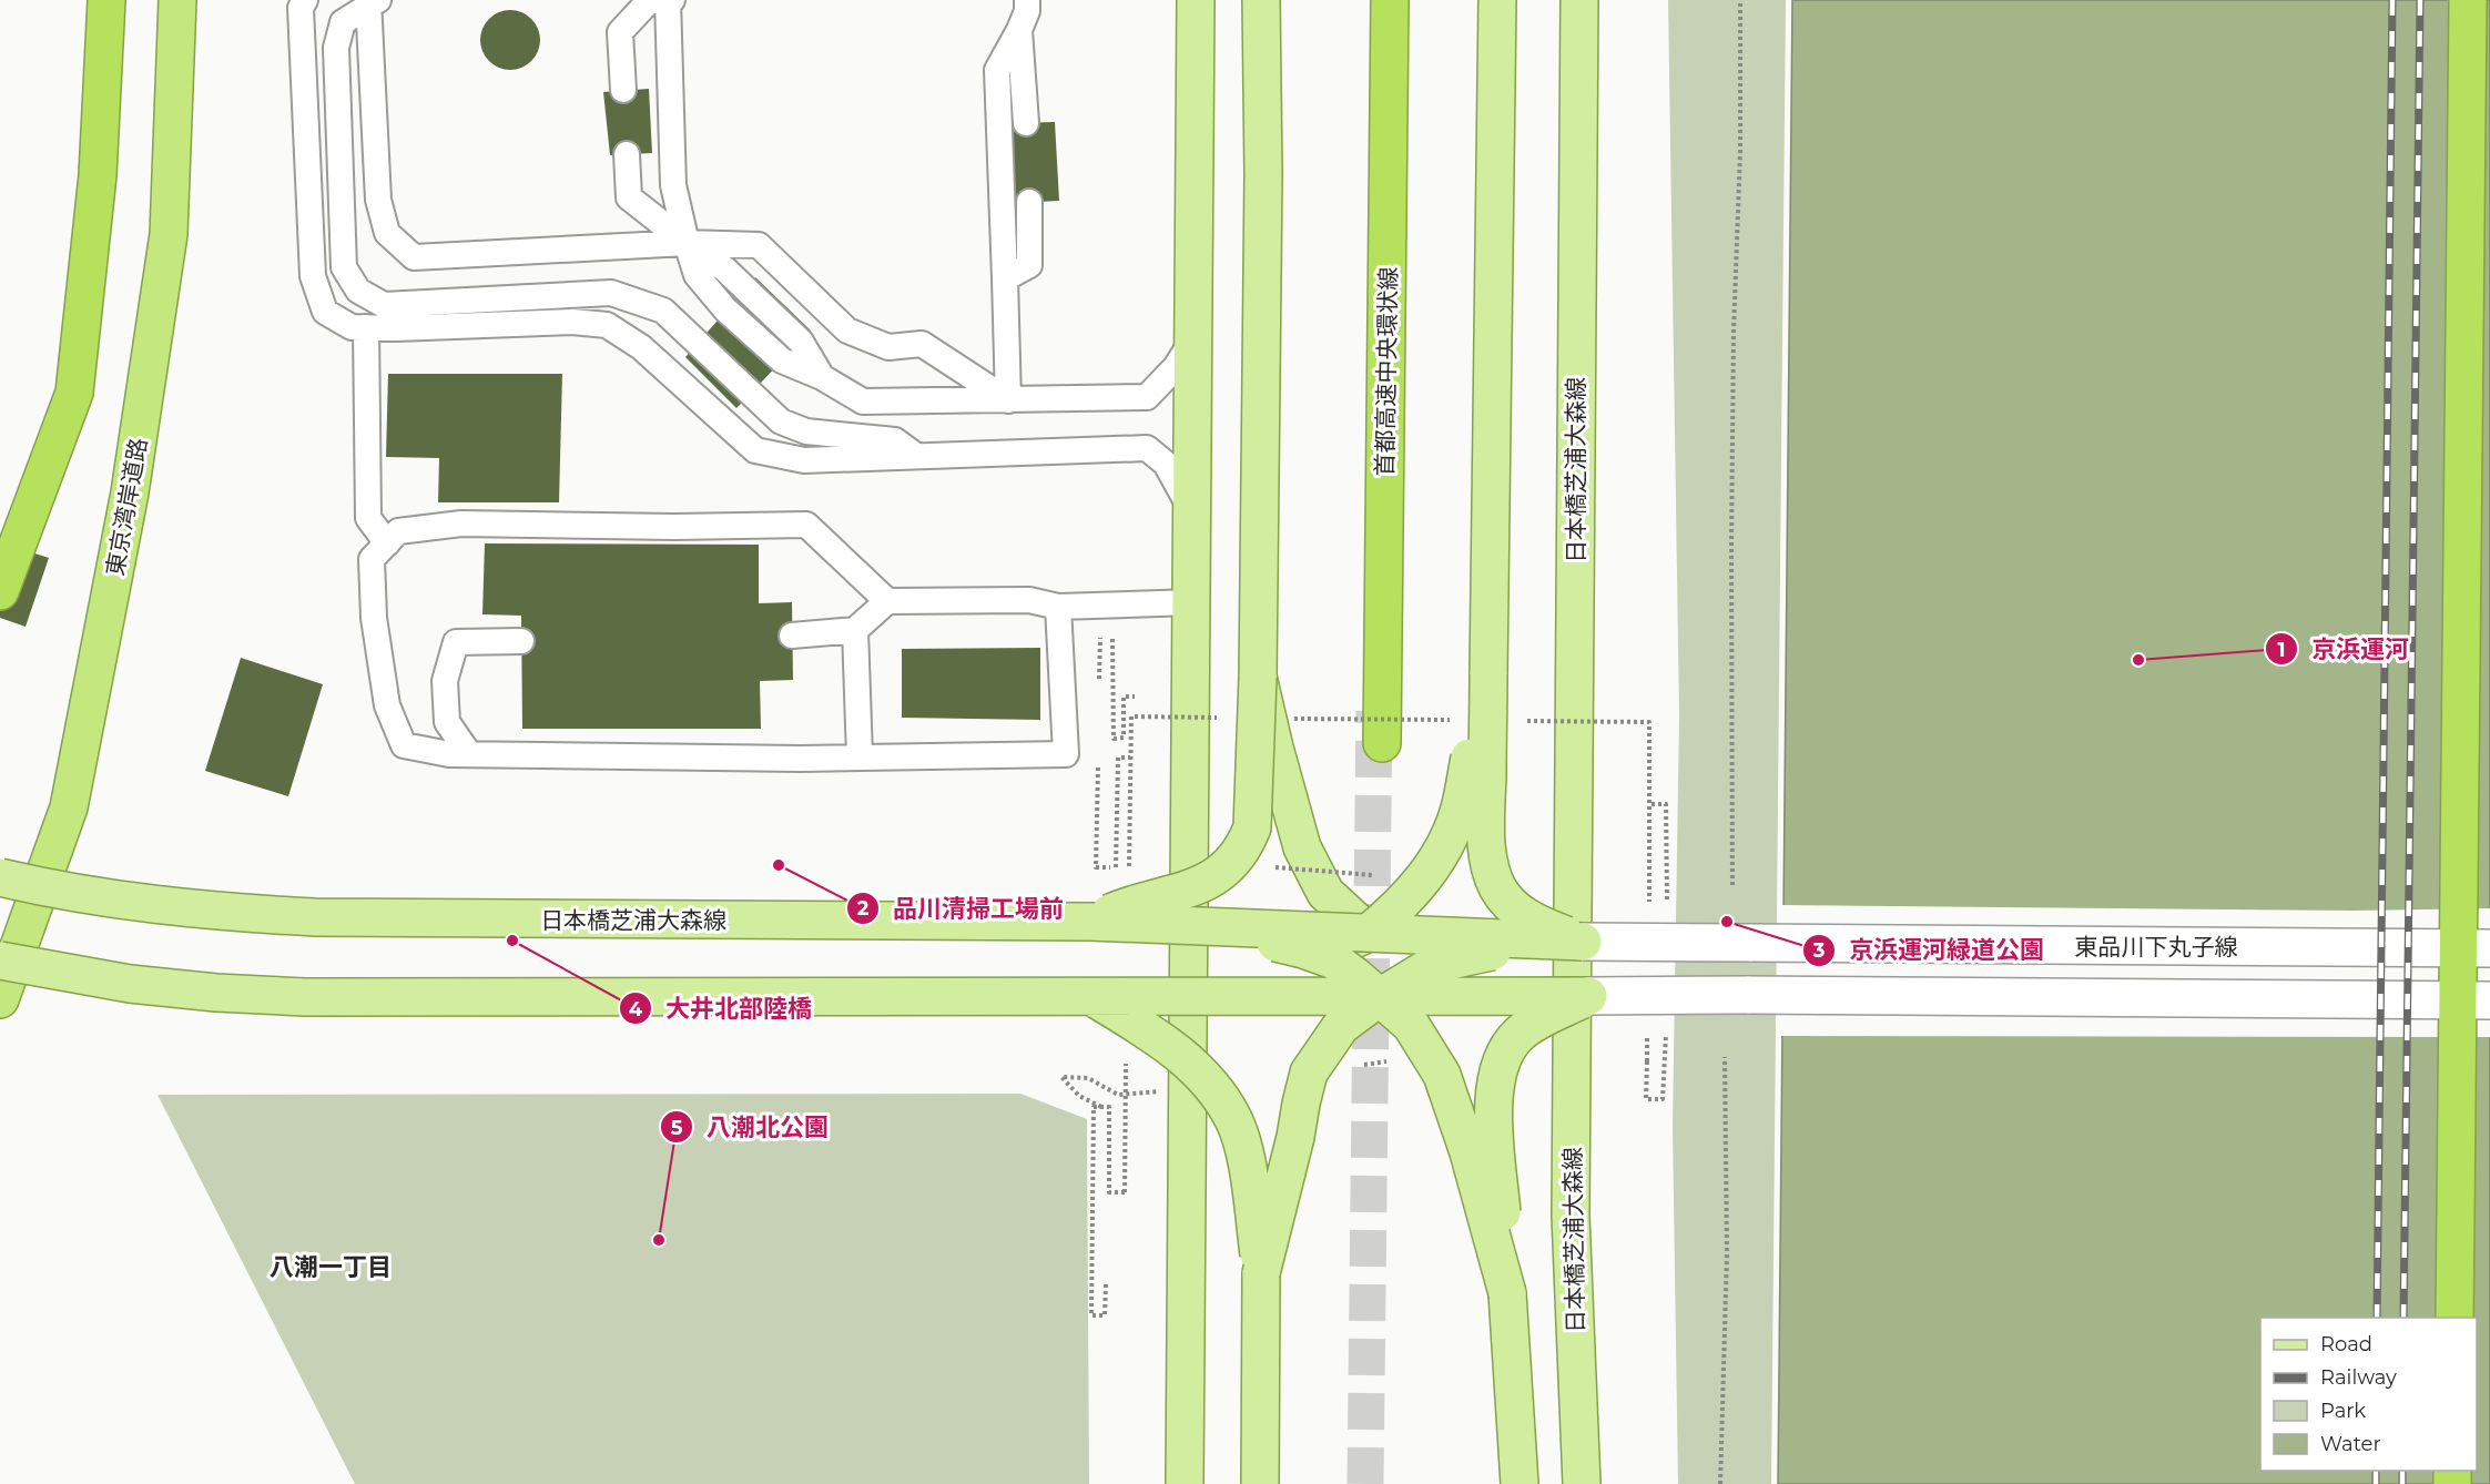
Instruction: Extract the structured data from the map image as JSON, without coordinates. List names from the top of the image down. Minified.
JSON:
{"streets":{"highway":["首都高速中央環状線","東京湾岸道路"],"main road":["日本橋芝浦大森線","東品川下丸子線"]},"crossings":[["日本橋芝浦大森線","東品川下丸子線"]],"districts":["八潮一丁目"],"places":["京浜運河","品川清掃工場前","京浜運河緑道公園","大井北部陸橋","八潮北公園"],"legend":["Road","Railway","Park","Water"]}
